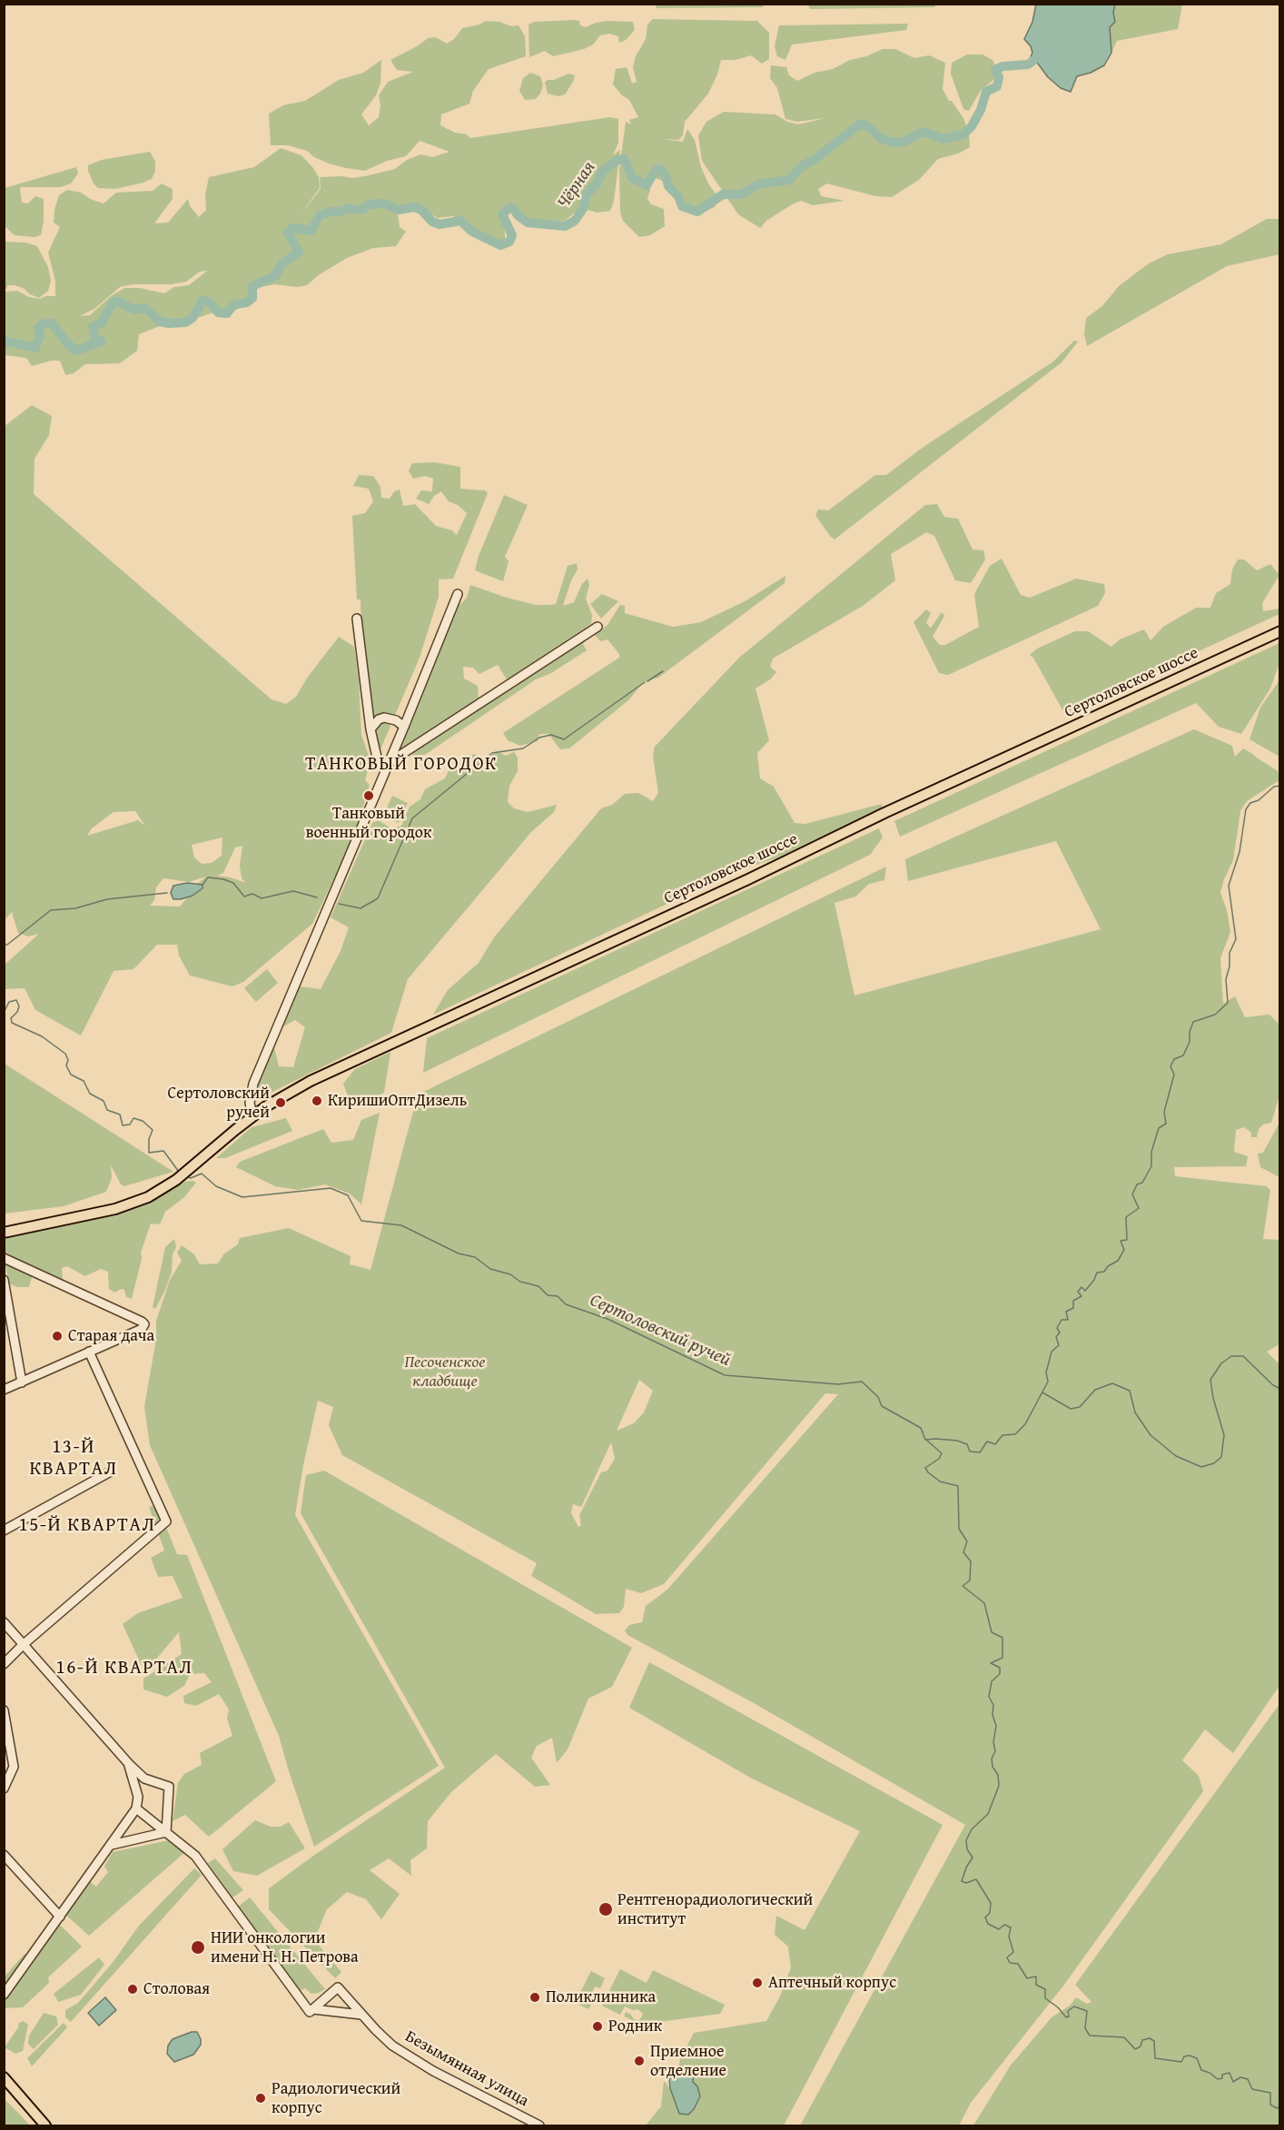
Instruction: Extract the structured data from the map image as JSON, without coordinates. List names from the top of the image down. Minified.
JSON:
{"streets":{"main road":["Сертоловское шоссе"],"street":["Безымянная улица"]},"districts":["ТАНКОВЫЙ ГОРОДОК","13-Й КВАРТАЛ","15-Й КВАРТАЛ","16-Й КВАРТАЛ"],"water":["Чёрная","Сертоловский ручей"],"parks":["Песоченское кладбище"],"places":["Танковый военный городок","КиришиОптДизель","Сертоловский ручей","Старая дача","Рентгенорадиологический институт","НИИ онкологии имени Н. Н. Петрова","Аптечный корпус","Столовая","Поликлинника","Родник","Приемное отделение","Радиологический корпус"]}
